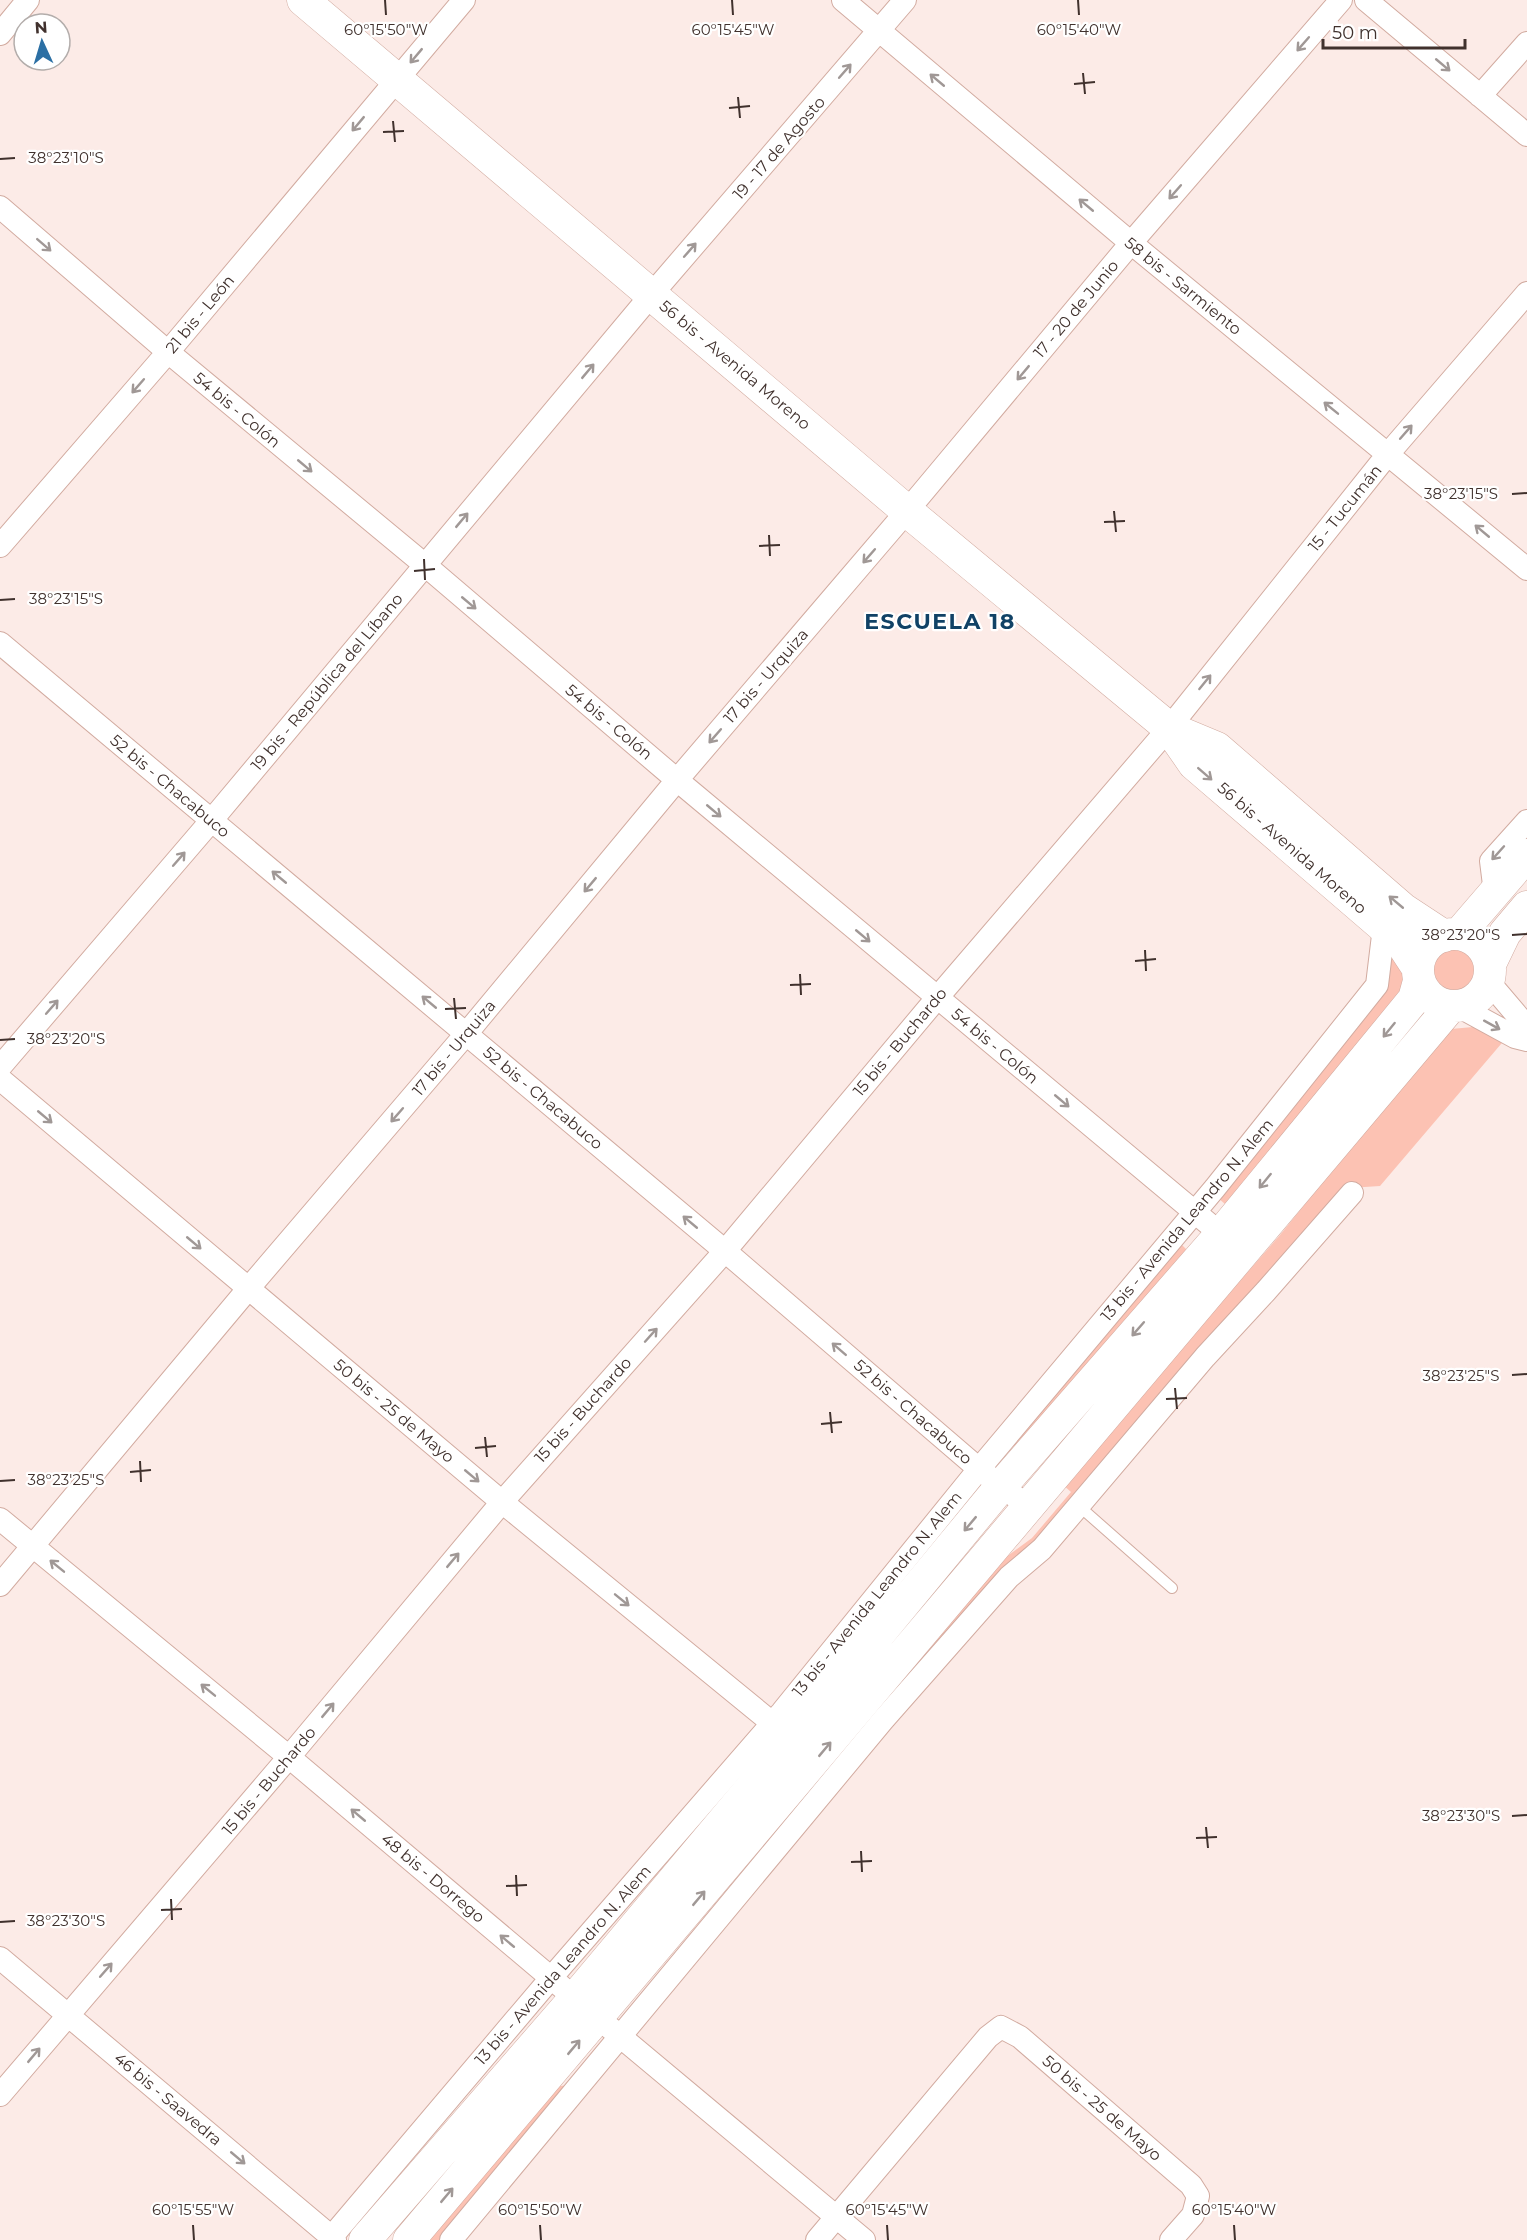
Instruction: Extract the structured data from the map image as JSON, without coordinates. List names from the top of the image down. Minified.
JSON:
{"streets":{"main road":["56 bis - Avenida Moreno","13 bis - Avenida Leandro N. Alem"],"street":["19 - 17 de Agosto","58 bis - Sarmiento","17 - 20 de Junio","21 bis - León","54 bis - Colón","15 - Tucumán","17 bis - Urquiza","19 bis - República del Líbano","52 bis - Chacabuco","15 bis - Buchardo","50 bis - 25 de Mayo","48 bis - Dorrego","46 bis - Saavedra"]},"crossings":[["19 - 17 de Agosto","58 bis - Sarmiento"],["19 - 17 de Agosto","56 bis - Avenida Moreno"],["19 - 17 de Agosto","19 bis - República del Líbano"],["58 bis - Sarmiento","17 - 20 de Junio"],["58 bis - Sarmiento","15 - Tucumán"],["17 - 20 de Junio","56 bis - Avenida Moreno"],["17 - 20 de Junio","17 bis - Urquiza"],["21 bis - León","56 bis - Avenida Moreno"],["21 bis - León","54 bis - Colón"],["56 bis - Avenida Moreno","15 - Tucumán"],["56 bis - Avenida Moreno","17 bis - Urquiza"],["56 bis - Avenida Moreno","19 bis - República del Líbano"],["56 bis - Avenida Moreno","15 bis - Buchardo"],["56 bis - Avenida Moreno","13 bis - Avenida Leandro N. Alem"],["54 bis - Colón","17 bis - Urquiza"],["54 bis - Colón","19 bis - República del Líbano"],["54 bis - Colón","15 bis - Buchardo"],["54 bis - Colón","13 bis - Avenida Leandro N. Alem"],["15 - Tucumán","15 bis - Buchardo"],["17 bis - Urquiza","52 bis - Chacabuco"],["17 bis - Urquiza","50 bis - 25 de Mayo"],["17 bis - Urquiza","48 bis - Dorrego"],["19 bis - República del Líbano","52 bis - Chacabuco"],["52 bis - Chacabuco","15 bis - Buchardo"],["52 bis - Chacabuco","13 bis - Avenida Leandro N. Alem"],["15 bis - Buchardo","50 bis - 25 de Mayo"],["15 bis - Buchardo","48 bis - Dorrego"],["15 bis - Buchardo","46 bis - Saavedra"],["13 bis - Avenida Leandro N. Alem","50 bis - 25 de Mayo"],["13 bis - Avenida Leandro N. Alem","48 bis - Dorrego"],["13 bis - Avenida Leandro N. Alem","46 bis - Saavedra"],["50 bis - 25 de Mayo","48 bis - Dorrego"]],"one_way":["19 - 17 de Agosto","58 bis - Sarmiento","17 - 20 de Junio","21 bis - León","54 bis - Colón","15 - Tucumán","17 bis - Urquiza","19 bis - República del Líbano","52 bis - Chacabuco","15 bis - Buchardo","50 bis - 25 de Mayo","48 bis - Dorrego","46 bis - Saavedra"],"districts":["ESCUELA 18"],"scale_bar":"50 m","north":"top","coordinates":["60°15'50\"W","60°15'45\"W","60°15'40\"W","38°23'10\"S","38°23'15\"S","38°23'20\"S","38°23'25\"S","38°23'30\"S","60°15'55\"W"]}
